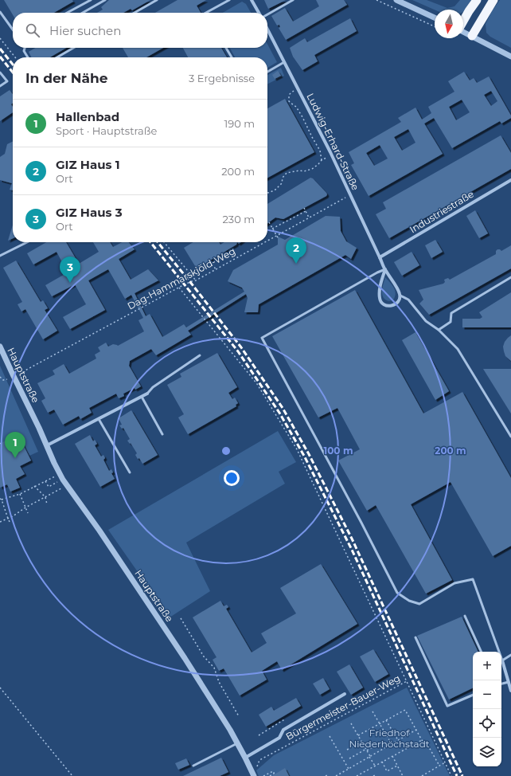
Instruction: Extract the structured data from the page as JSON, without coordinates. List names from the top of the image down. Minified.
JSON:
{"streets":{"street":["Ludwig-Erhard-Straße","Industriestraße","Hauptstraße"],"path":["Dag-Hammarskjöld-Weg","Bürgermeister-Bauer-Weg"]},"crossings":[["Ludwig-Erhard-Straße","Industriestraße"],["Ludwig-Erhard-Straße","Dag-Hammarskjöld-Weg"],["Dag-Hammarskjöld-Weg","Hauptstraße"],["Hauptstraße","Bürgermeister-Bauer-Weg"]],"parks":["Friedhof Niederhöchstadt"],"north":"bottom","page":{"search":"Hier suchen","heading":["In der Nähe","3 Ergebnisse"],"list":[{"mark":"1","name":"Hallenbad","note":"Sport · Hauptstraße","value":"190 m"},{"mark":"2","name":"GIZ Haus 1","note":"Ort","value":"200 m"},{"mark":"3","name":"GIZ Haus 3","note":"Ort","value":"230 m"}],"pins":["2","3","1"],"map_buttons":["+","−"]},"rings":["100 m","200 m"]}
